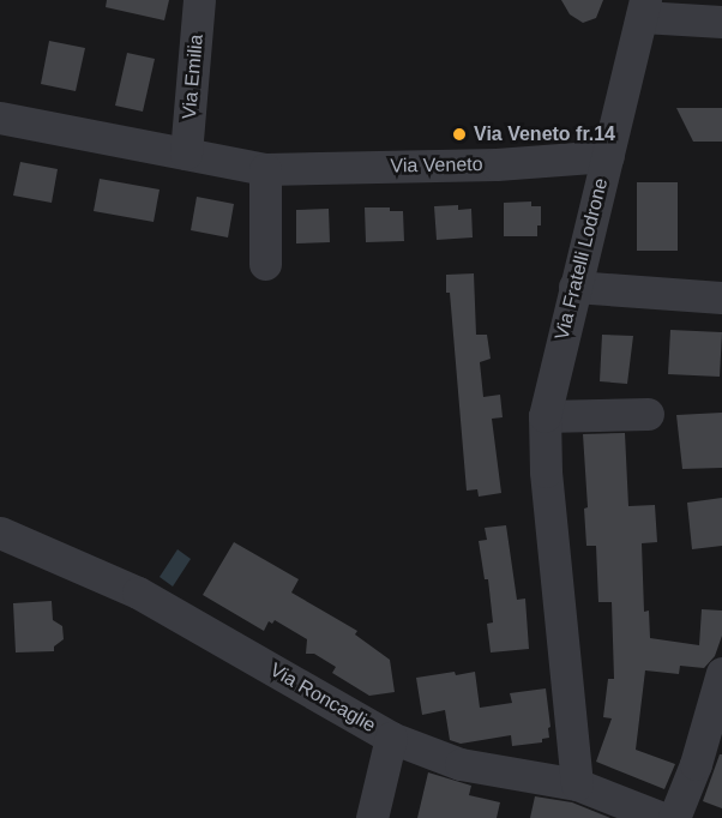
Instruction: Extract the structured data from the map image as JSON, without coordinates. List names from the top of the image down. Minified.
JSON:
{"streets":{"street":["Via Emilia","Via Veneto","Via Fratelli Lodrone","Via Roncaglie"]},"crossings":[["Via Emilia","Via Veneto"],["Via Veneto","Via Fratelli Lodrone"],["Via Fratelli Lodrone","Via Roncaglie"]],"places":["Via Veneto fr.14"]}
